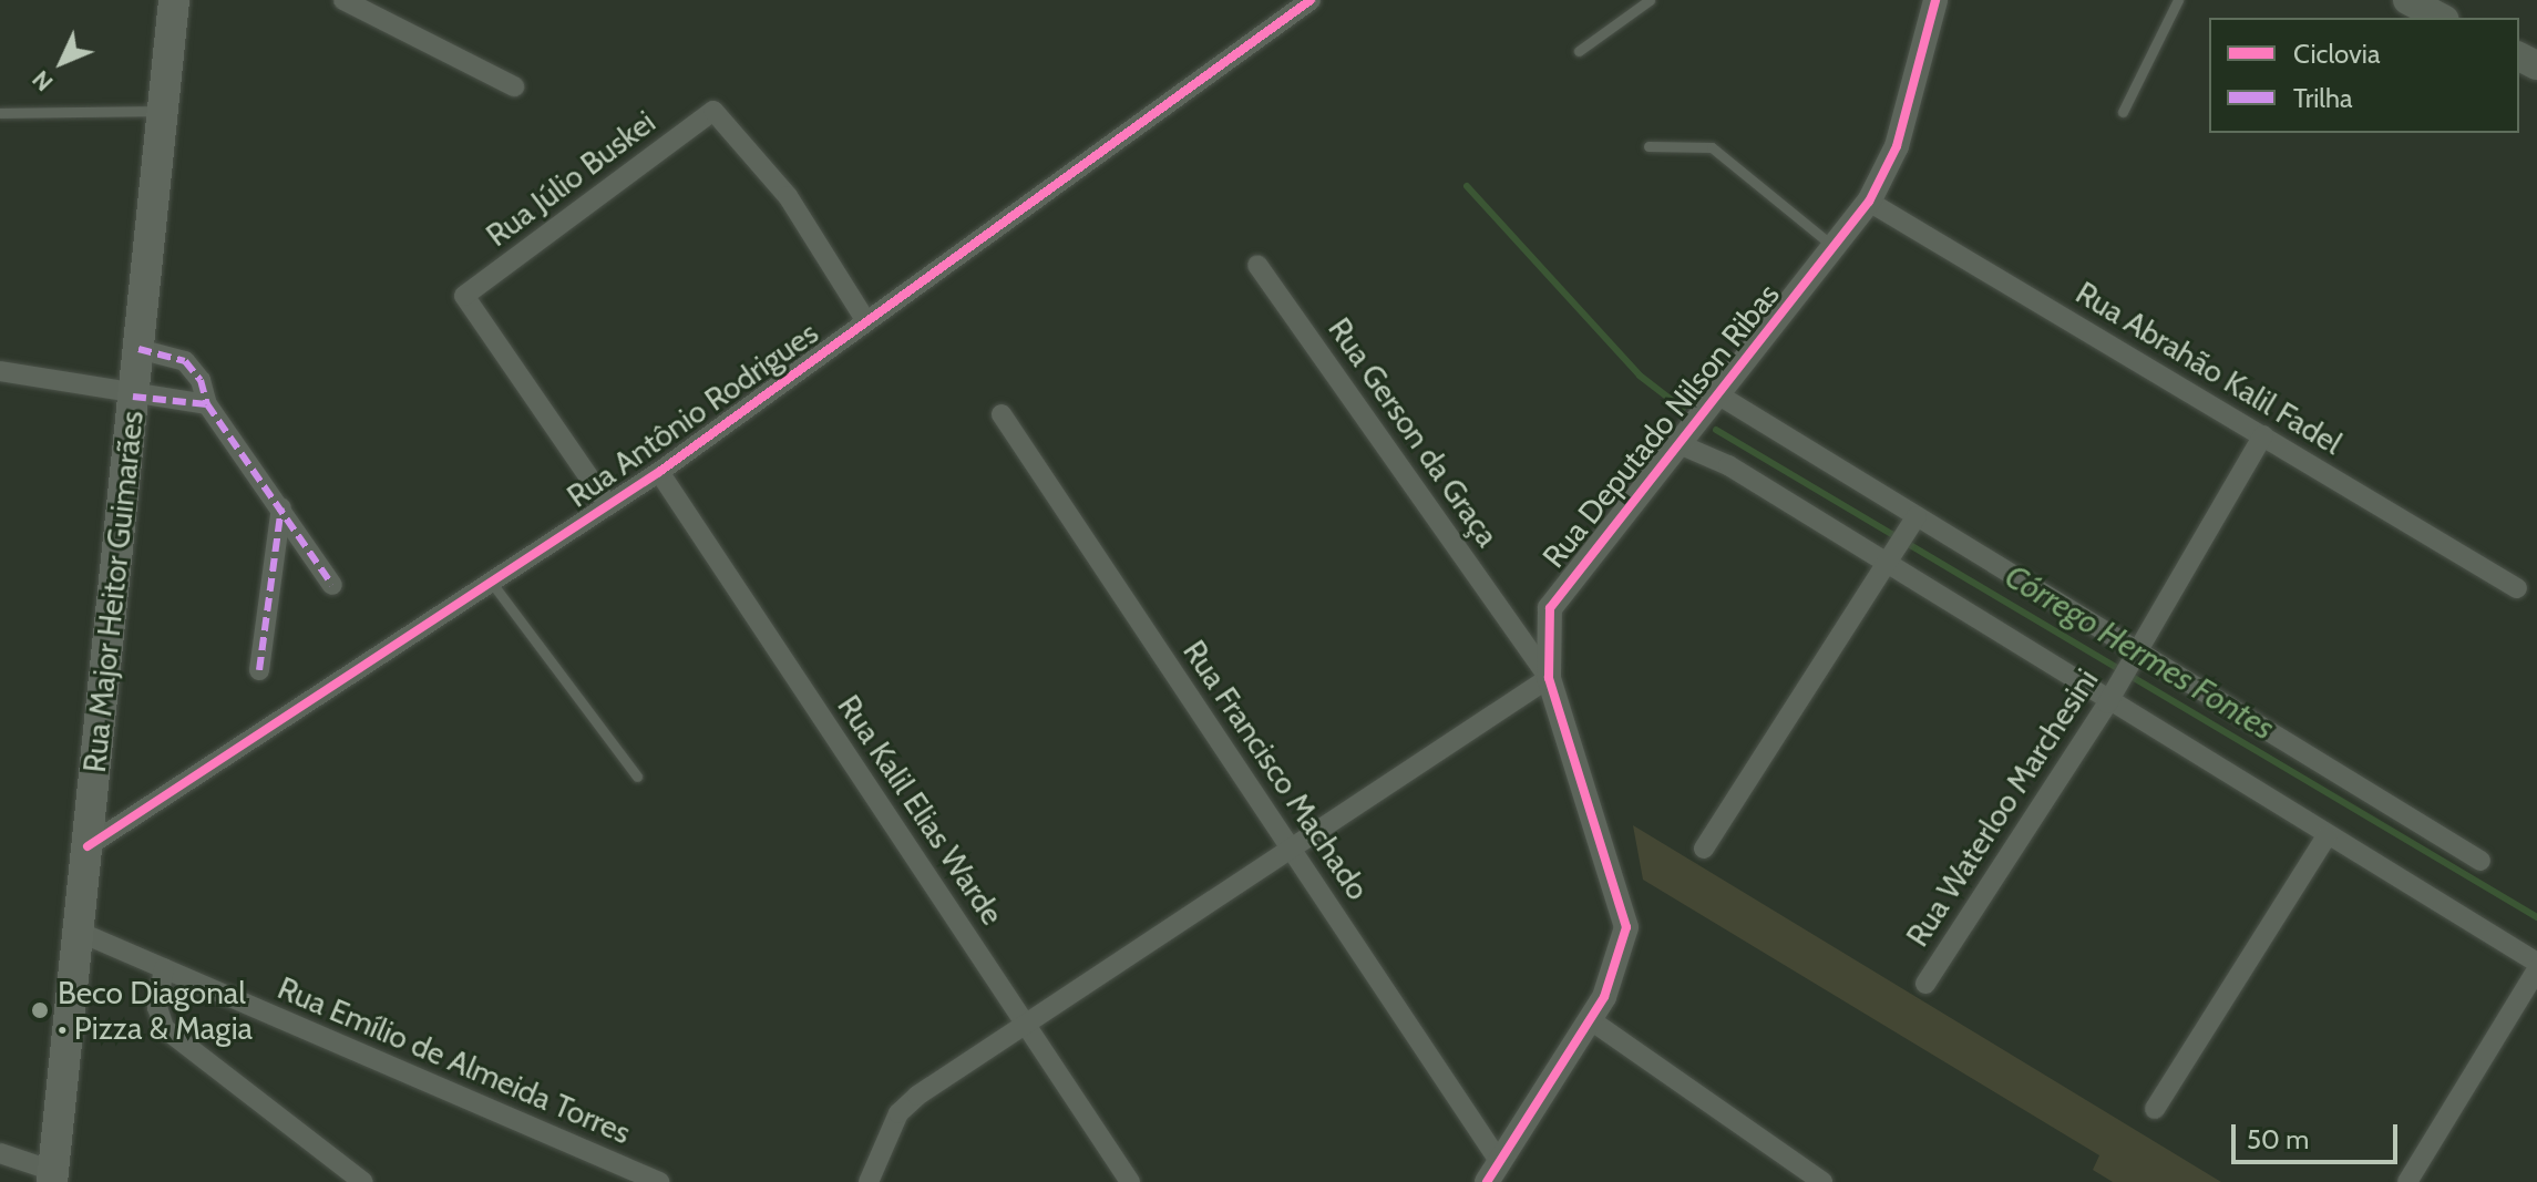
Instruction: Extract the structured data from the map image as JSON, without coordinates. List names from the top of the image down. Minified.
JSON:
{"streets":{"main road":["Rua Major Heitor Guimarães"],"street":["Rua Júlio Buskei","Rua Abrahão Kalil Fadel","Rua Antônio Rodrigues","Rua Deputado Nilson Ribas","Rua Gerson da Graça","Rua Francisco Machado","Rua Waterloo Marchesini","Rua Kalil Elias Warde","Rua Emílio de Almeida Torres"]},"crossings":[["Rua Júlio Buskei","Rua Antônio Rodrigues"],["Rua Abrahão Kalil Fadel","Rua Deputado Nilson Ribas"],["Rua Abrahão Kalil Fadel","Rua Waterloo Marchesini"],["Rua Antônio Rodrigues","Rua Major Heitor Guimarães"],["Rua Antônio Rodrigues","Rua Kalil Elias Warde"],["Rua Deputado Nilson Ribas","Rua Gerson da Graça"],["Rua Deputado Nilson Ribas","Rua Francisco Machado"],["Rua Major Heitor Guimarães","Rua Emílio de Almeida Torres"]],"water":["Córrego Hermes Fontes"],"places":["Beco Diagonal • Pizza & Magia"],"legend":["Ciclovia","Trilha"],"scale_bar":"50 m","north":"bottom left"}
